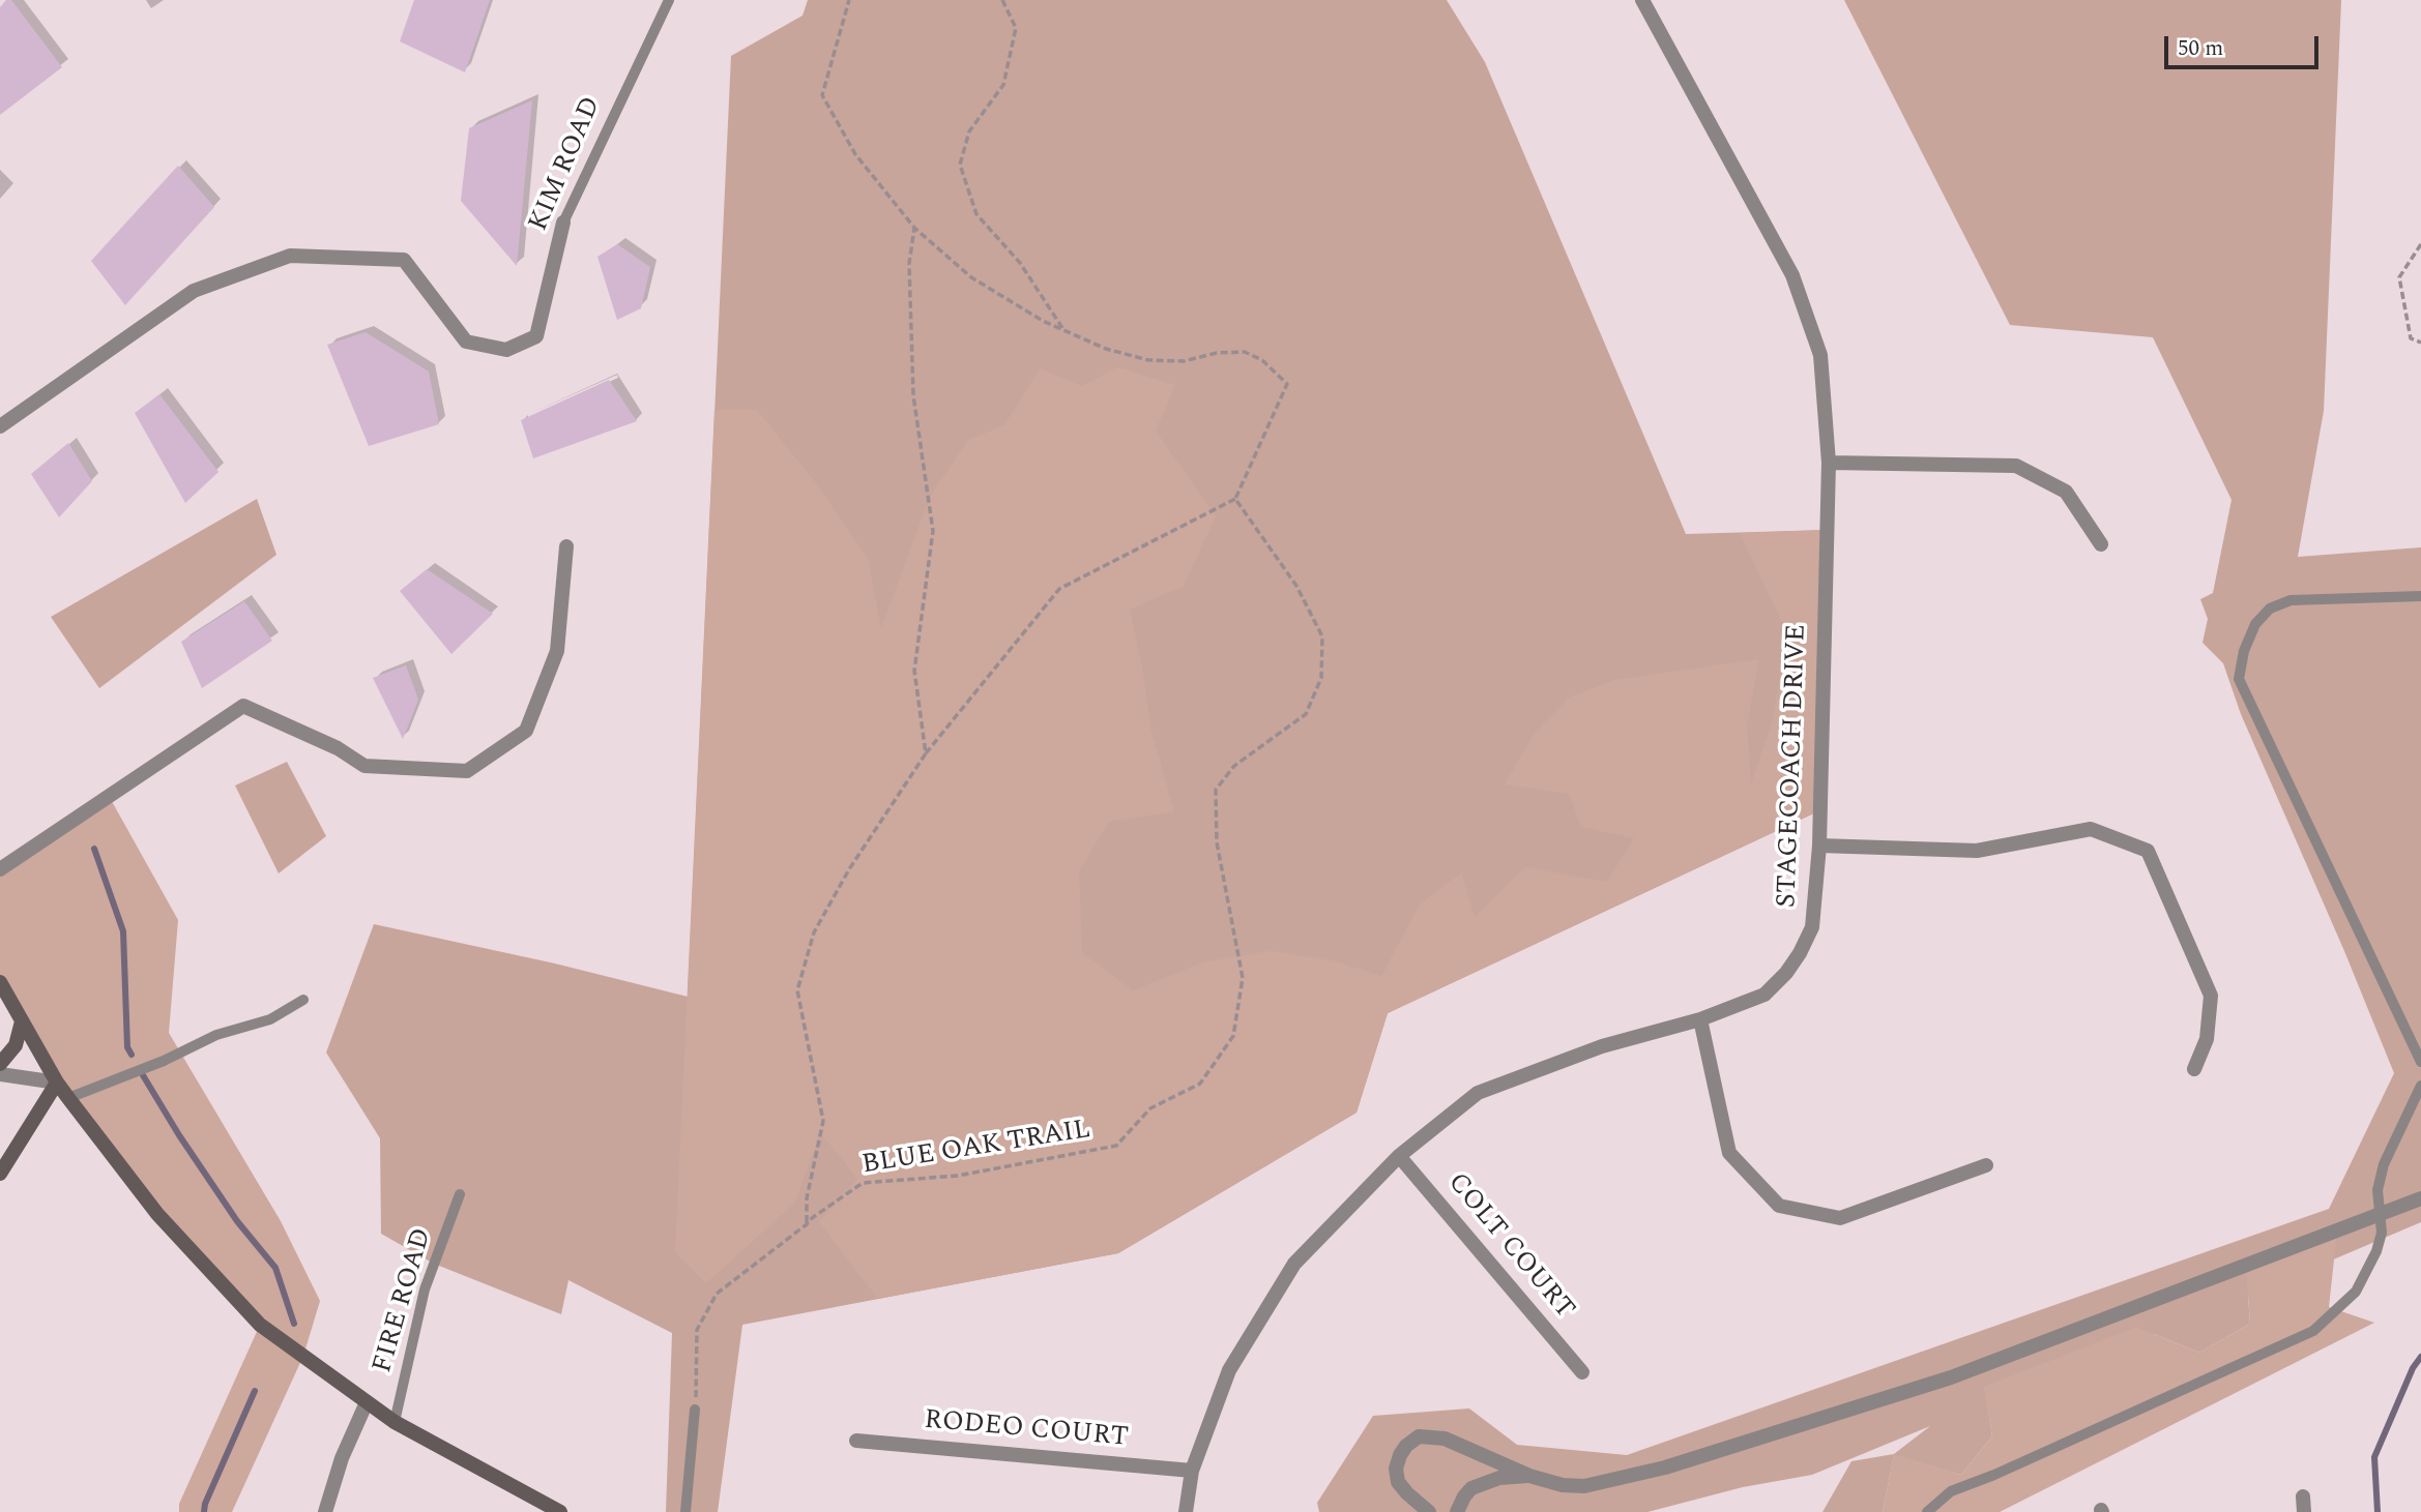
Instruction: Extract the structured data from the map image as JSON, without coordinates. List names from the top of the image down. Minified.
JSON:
{"streets":{"street":["KIM ROAD","STAGECOACH DRIVE","COLT COURT","RODEO COURT"],"lane":["FIRE ROAD"],"path":["BLUE OAK TRAIL"]},"crossings":[["STAGECOACH DRIVE","COLT COURT"],["STAGECOACH DRIVE","RODEO COURT"]],"scale_bar":"50 m"}
